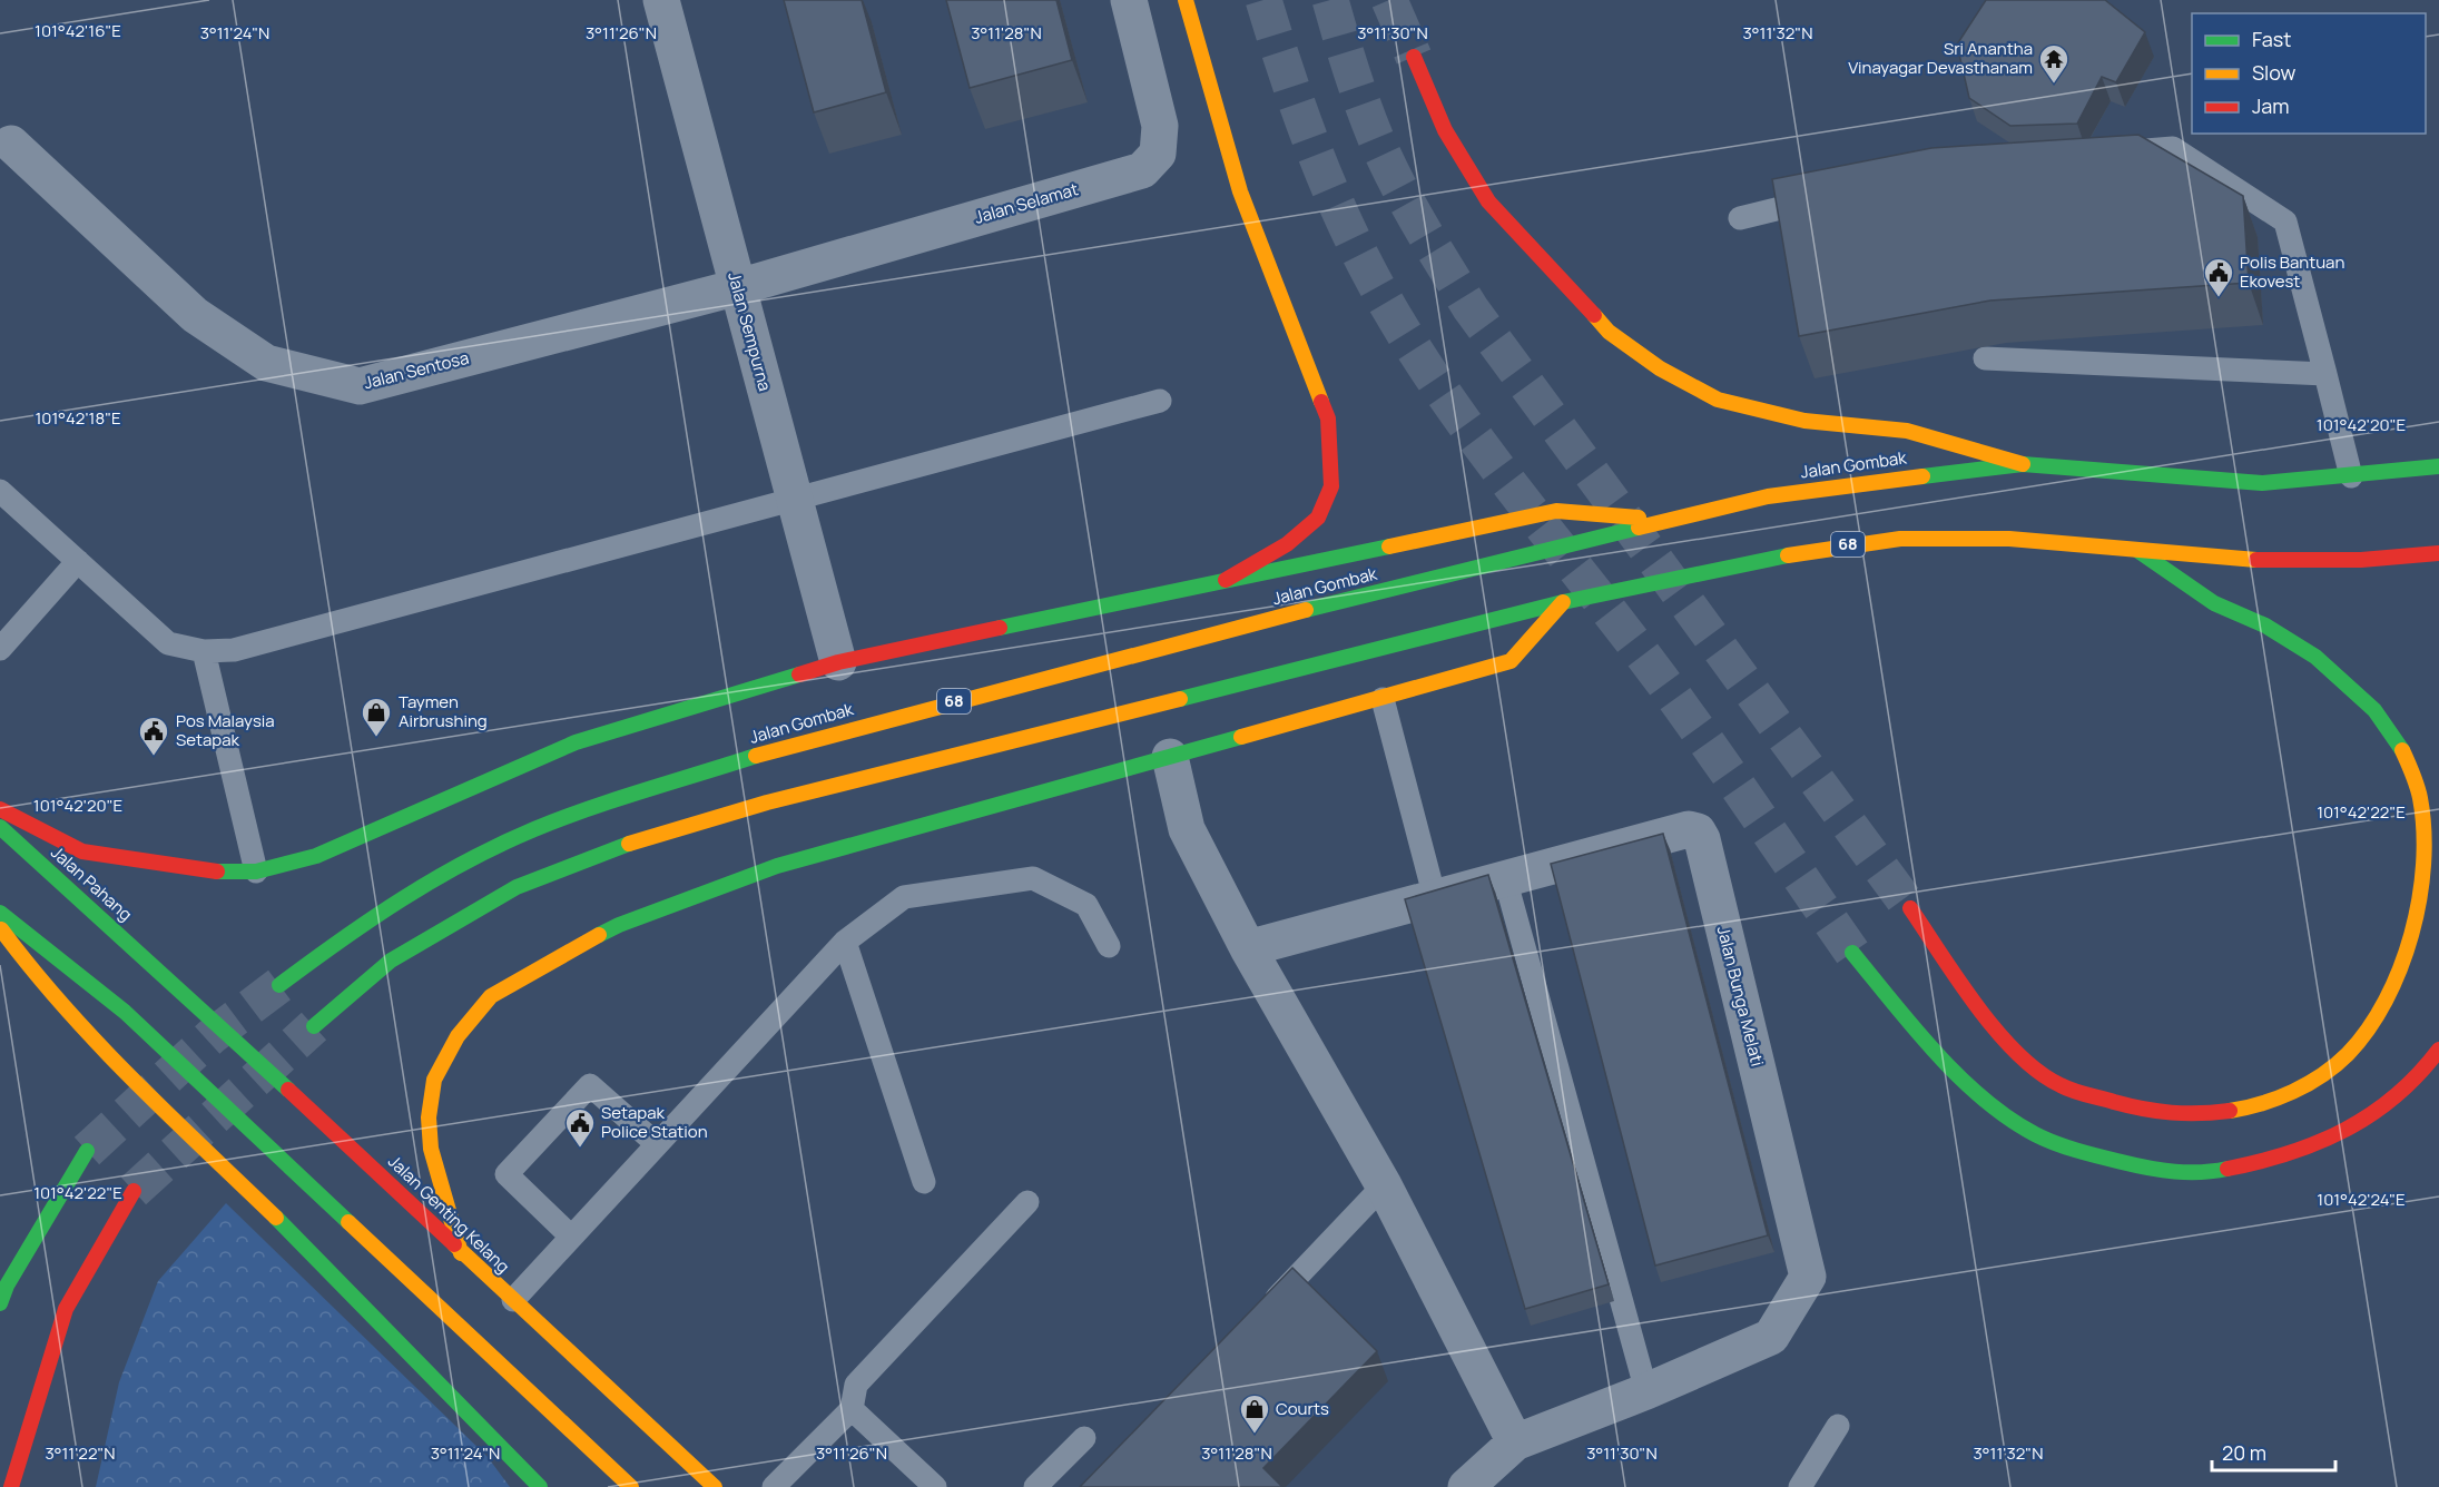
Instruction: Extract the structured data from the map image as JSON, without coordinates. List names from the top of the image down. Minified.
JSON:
{"streets":{"main road":["Jalan Gombak","68","Jalan Pahang","Jalan Genting Kelang"],"street":["Jalan Selamat","Jalan Sempurna","Jalan Sentosa","Jalan Bunga Melati"]},"crossings":[["Jalan Selamat","Jalan Sempurna"],["Jalan Selamat","Jalan Sentosa"],["Jalan Sempurna","Jalan Sentosa"],["Jalan Pahang","Jalan Genting Kelang"]],"places":{"temple":["Sri Anantha Vinayagar Devasthanam"],"public building":["Polis Bantuan Ekovest","Pos Malaysia Setapak","Setapak Police Station"],"shop":["Taymen Airbrushing","Courts"]},"legend":["Fast","Slow","Jam"],"scale_bar":"20 m","coordinates":["101°42'16\"E","3°11'24\"N","3°11'26\"N","3°11'28\"N","3°11'30\"N","3°11'32\"N","101°42'18\"E","101°42'20\"E","101°42'22\"E","101°42'24\"E","3°11'22\"N"]}
